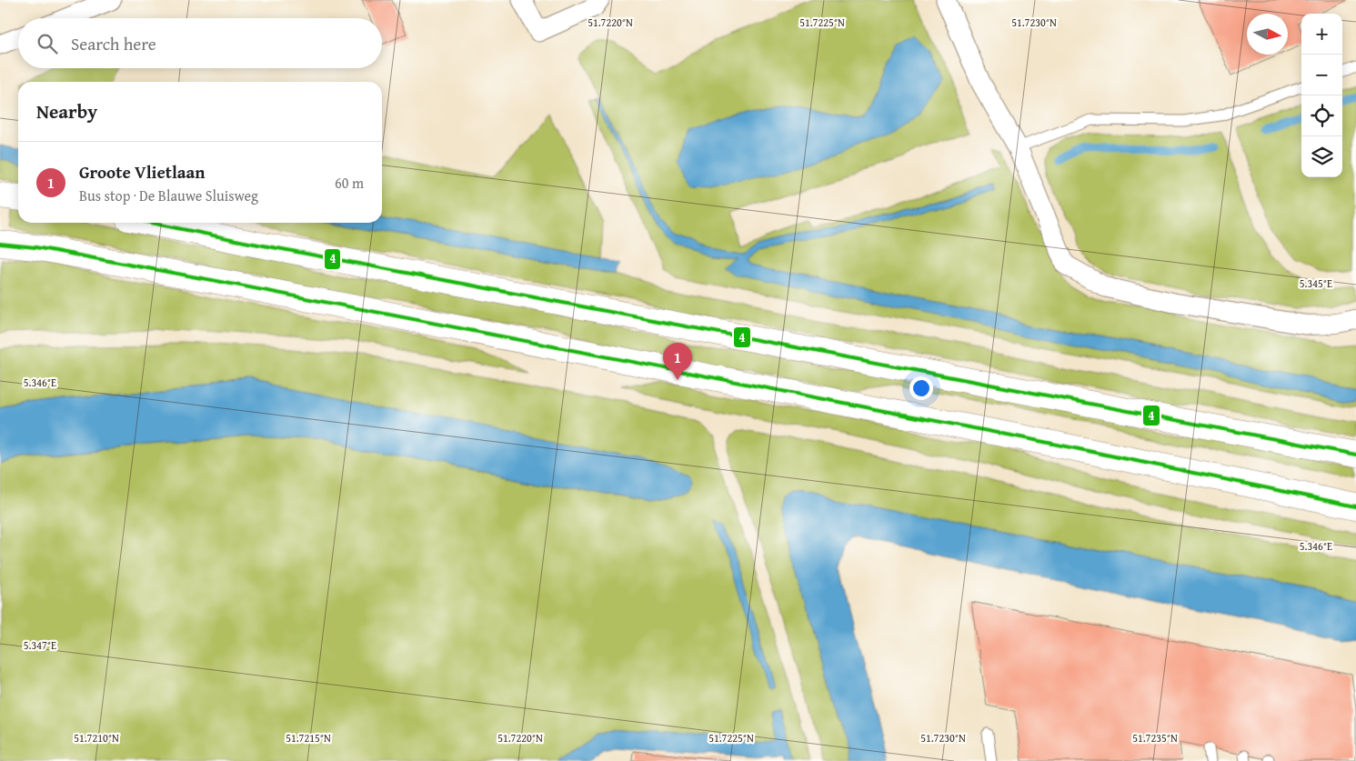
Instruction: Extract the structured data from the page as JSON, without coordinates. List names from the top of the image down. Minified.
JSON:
{"lines":["transit line 4"],"north":"right","page":{"map_buttons":["+","−"],"search":"Search here","heading":"Nearby","list":[{"mark":"1","name":"Groote Vlietlaan","note":"Bus stop · De Blauwe Sluisweg","value":"60 m"}],"pins":"1"},"coordinates":["51.7220°N","51.7225°N","51.7230°N","5.345°E","5.346°E","5.347°E","51.7210°N","51.7215°N","51.7235°N"]}
